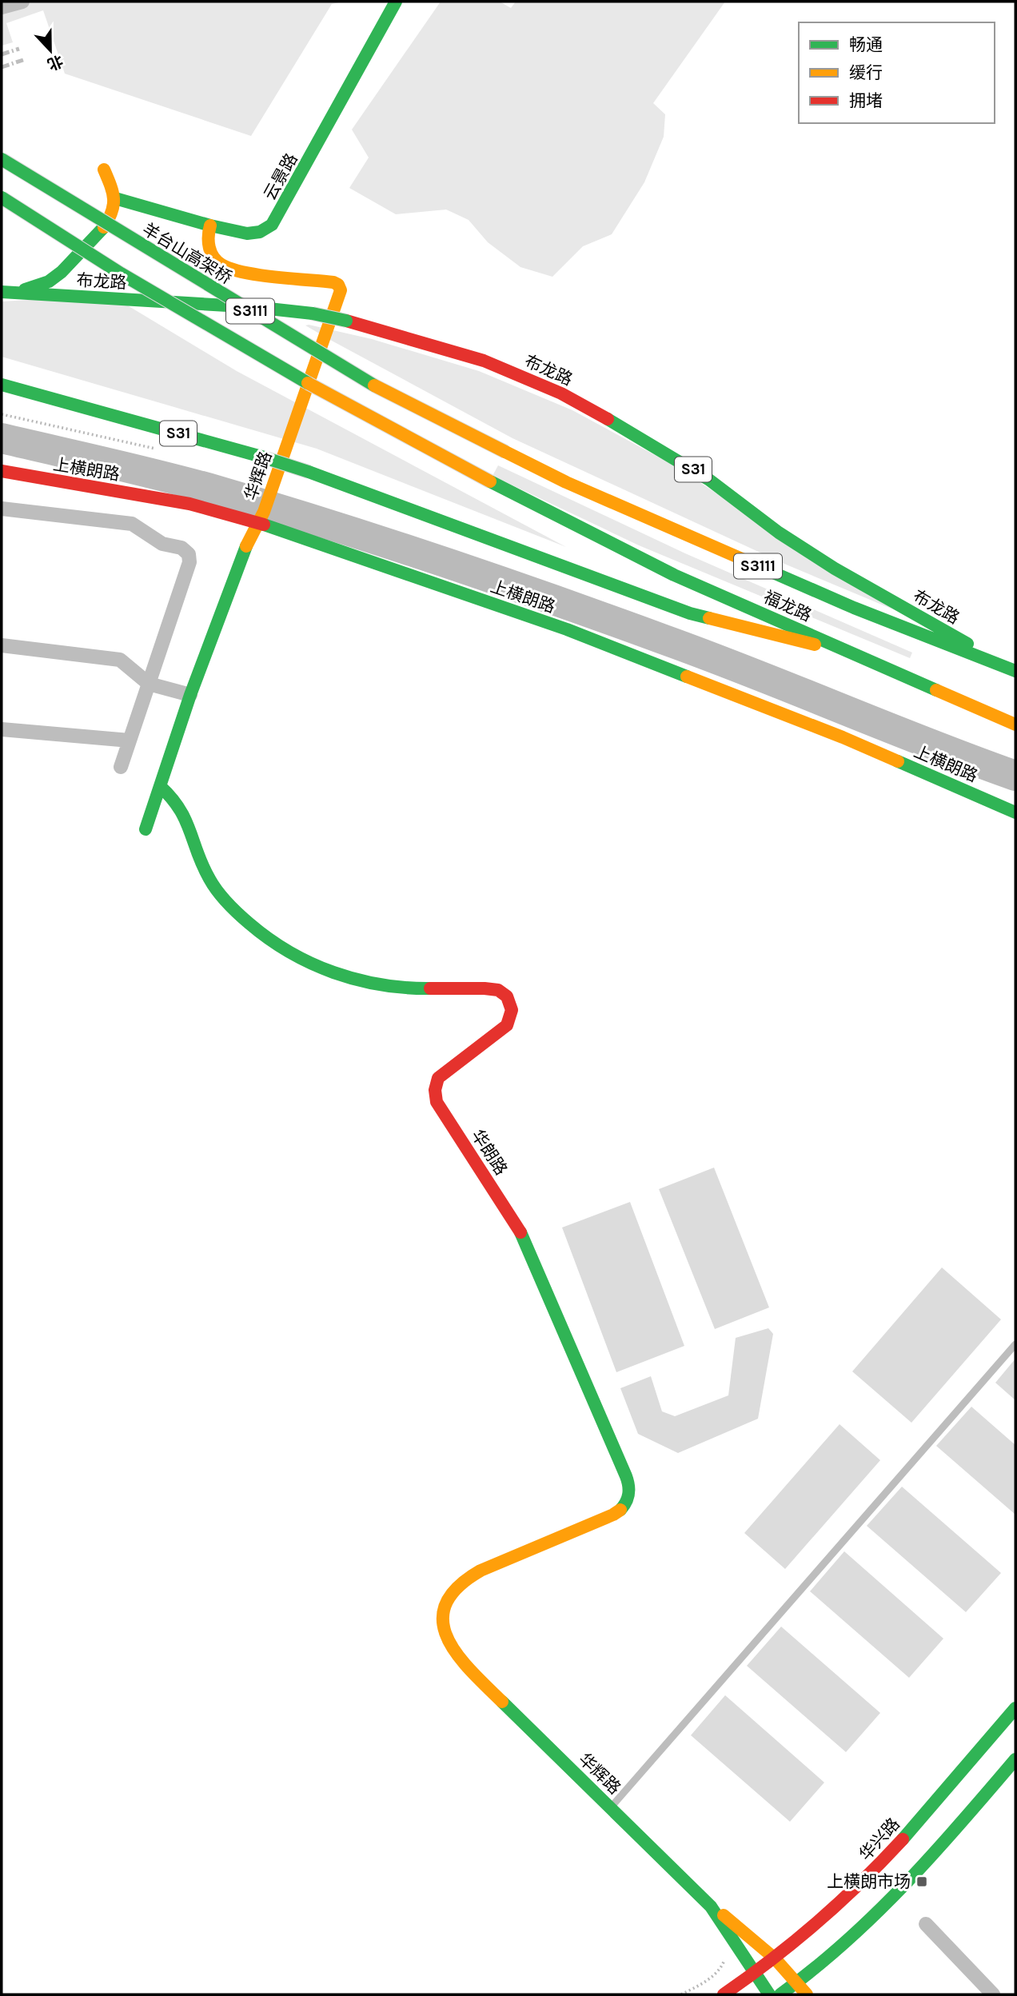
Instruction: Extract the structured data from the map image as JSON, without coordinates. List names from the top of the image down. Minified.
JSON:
{"streets":{"main road":["云景路","羊台山高架桥","布龙路","S3111","S31","上横朗路","华辉路","福龙路","华朗路","华兴路"]},"crossings":[["云景路","华辉路"],["羊台山高架桥","福龙路"],["布龙路","福龙路"],["S31","福龙路"],["上横朗路","华辉路"],["华辉路","华朗路"],["华辉路","华兴路"]],"places":{"transit":["上横朗市场"]},"legend":["畅通","缓行","拥堵"],"north":"bottom"}
